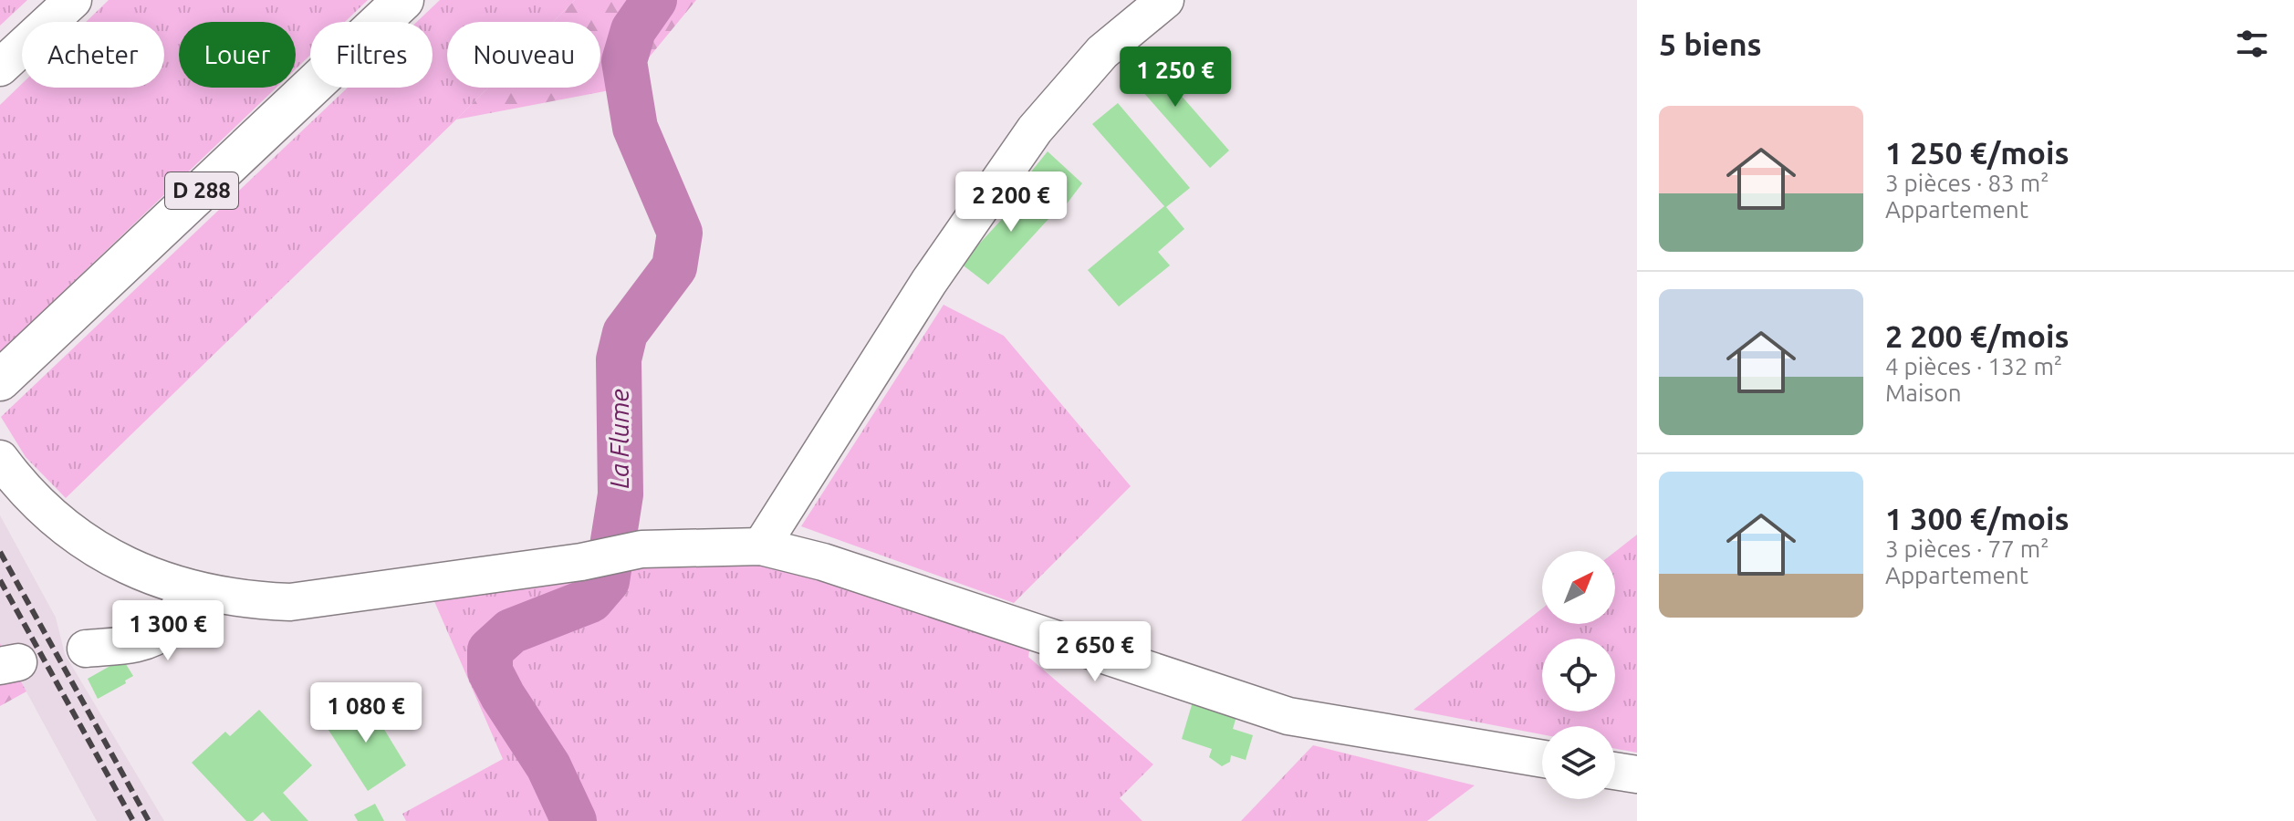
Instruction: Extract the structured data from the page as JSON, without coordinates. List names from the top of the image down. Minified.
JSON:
{"streets":{"main road":["D 288"]},"water":["La Flume"],"north":"top right","page":{"heading":"5 biens","chip":["Acheter","Louer","Filtres","Nouveau"],"price":["1 250 €","2 200 €","1 300 €","2 650 €","1 080 €"],"list":[{"name":"1 250 €/mois","note":"3 pièces · 83 m² · Appartement"},{"name":"2 200 €/mois","note":"4 pièces · 132 m² · Maison"},{"name":"1 300 €/mois","note":"3 pièces · 77 m² · Appartement"}]}}
